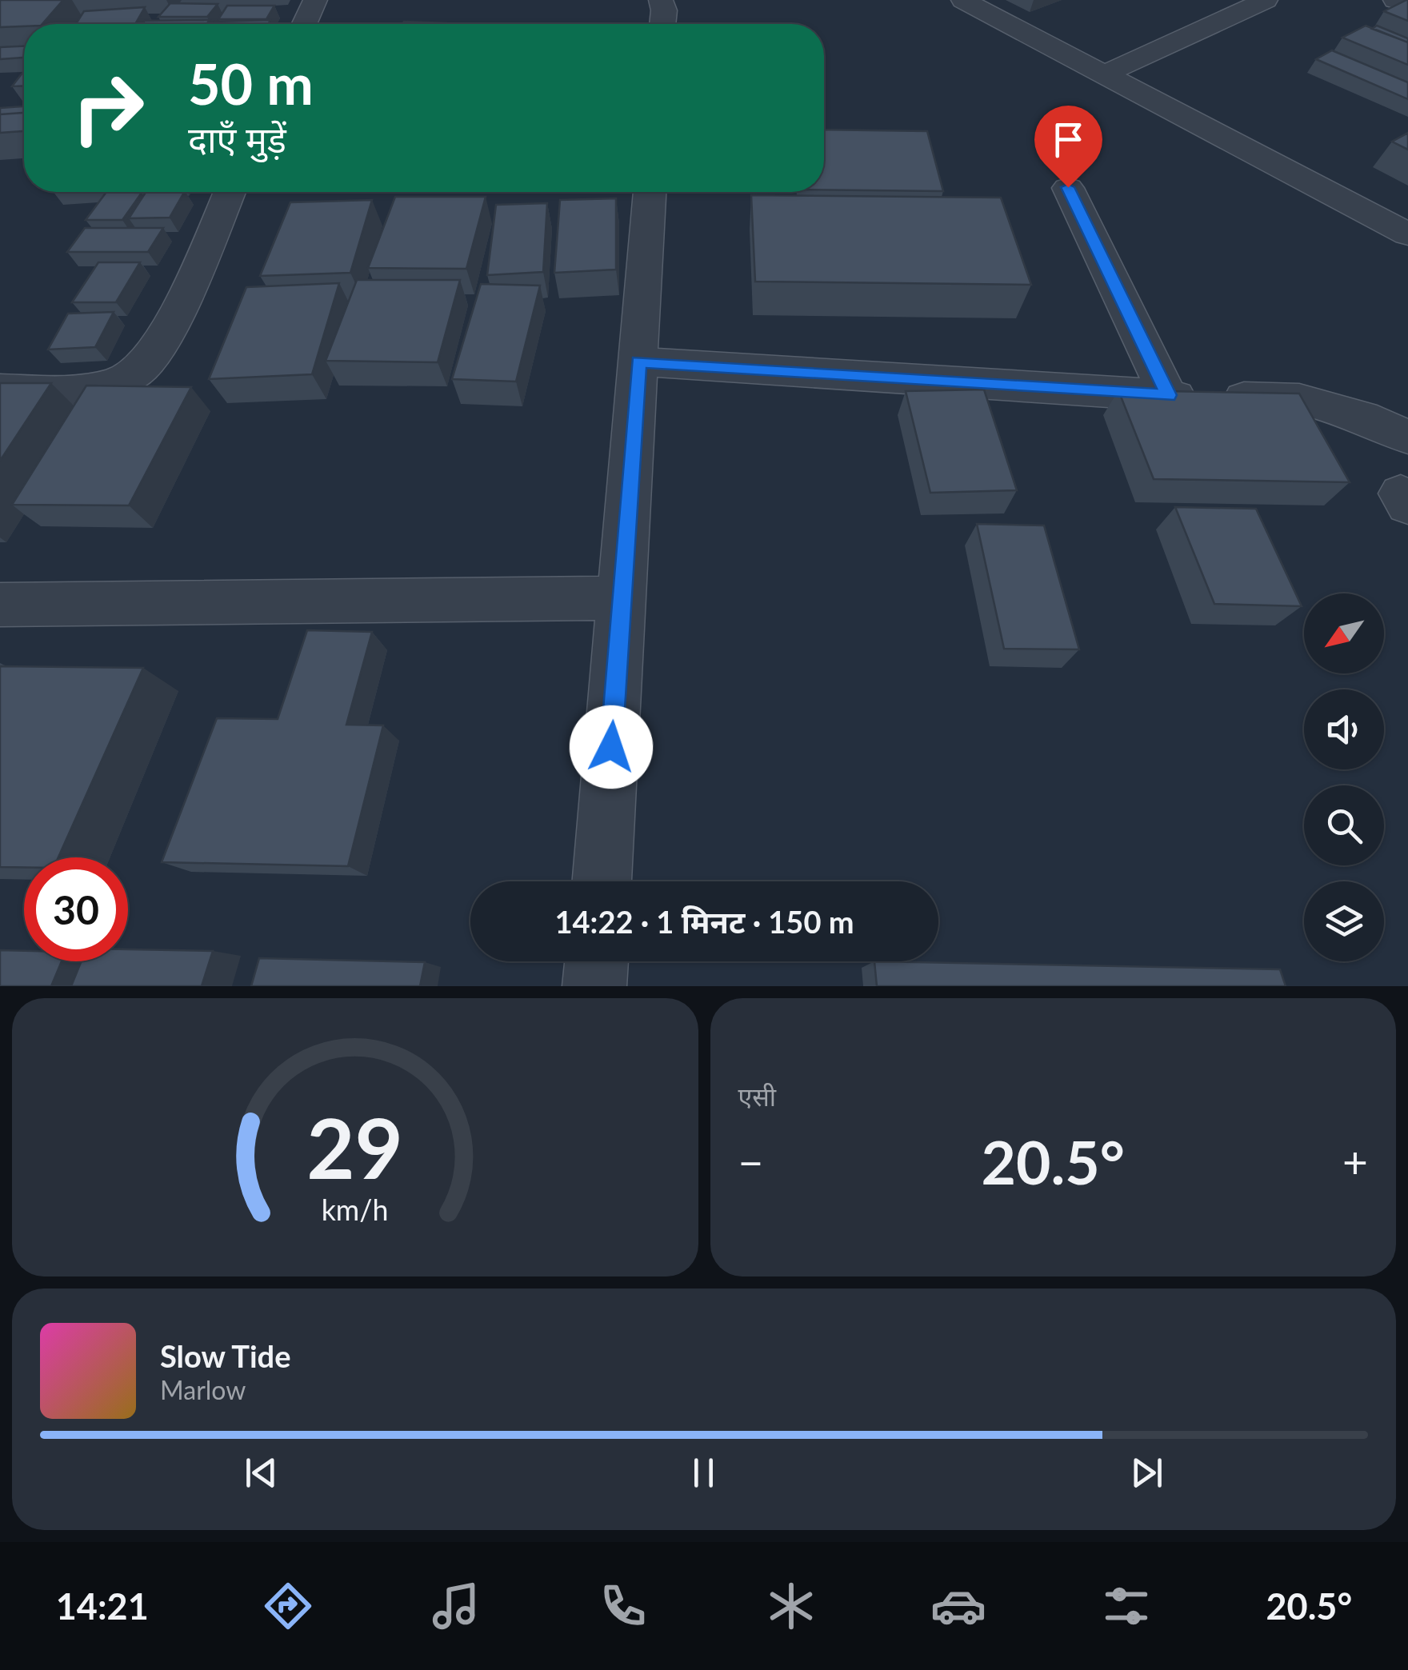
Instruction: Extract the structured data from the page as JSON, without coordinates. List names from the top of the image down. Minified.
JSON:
{"north":"bottom left","page":{"turn":["50 m","दाएँ मुड़ें"],"limit":"30","trip":"14:22 · 1 मिनट · 150 m","tile":"एसी","heat":["−","20.5°","+"],"song":["Slow Tide","Marlow"],"tabs":["14:21","20.5°"],"gauge":["29","km/h"]}}
